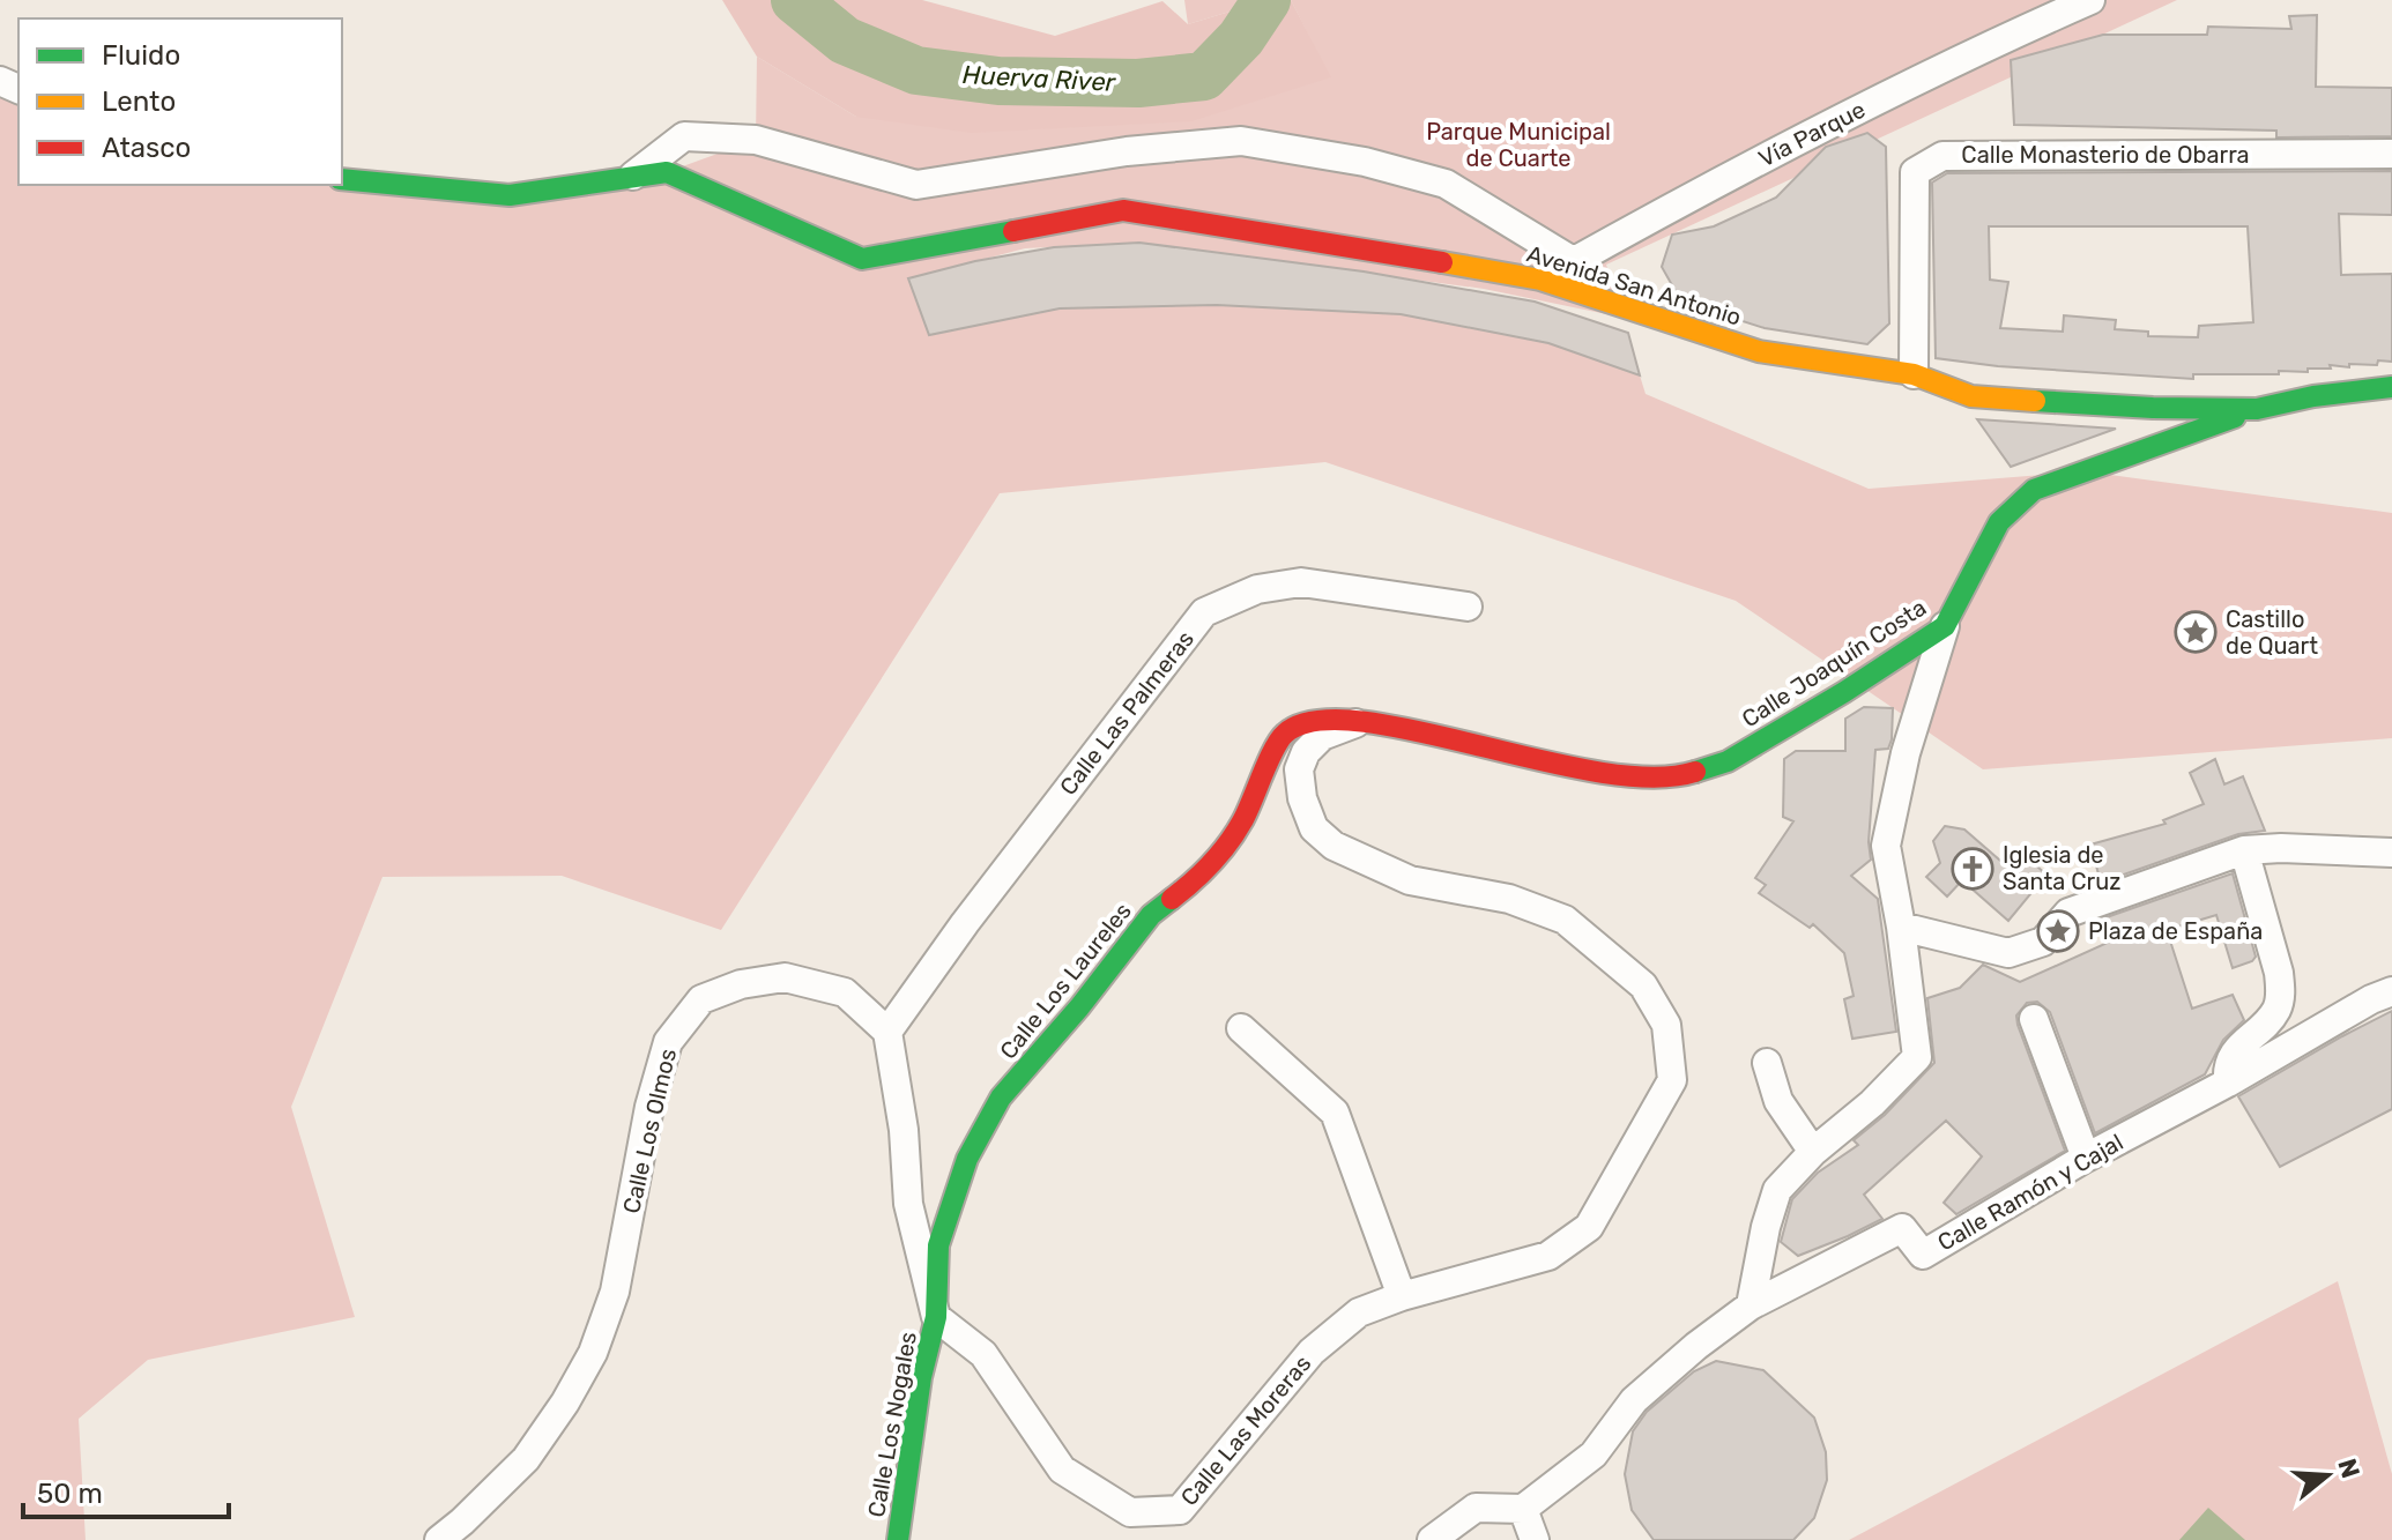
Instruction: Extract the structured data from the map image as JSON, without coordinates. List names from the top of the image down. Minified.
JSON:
{"streets":{"street":["Vía Parque","Calle Monasterio de Obarra","Avenida San Antonio","Calle Joaquín Costa","Calle Las Palmeras","Calle Los Laureles","Calle Los Olmos","Calle Ramón y Cajal","Calle Los Nogales","Calle Las Moreras"]},"crossings":[["Vía Parque","Avenida San Antonio"],["Calle Monasterio de Obarra","Avenida San Antonio"],["Avenida San Antonio","Calle Joaquín Costa"],["Calle Joaquín Costa","Calle Los Laureles"],["Calle Joaquín Costa","Calle Las Moreras"],["Calle Las Palmeras","Calle Los Olmos"],["Calle Los Laureles","Calle Los Nogales"],["Calle Los Laureles","Calle Las Moreras"],["Calle Los Nogales","Calle Las Moreras"]],"water":["Huerva River"],"parks":["Parque Municipal de Cuarte"],"places":{"place":["Castillo de Quart","Plaza de España"],"church":["Iglesia de Santa Cruz"]},"legend":["Fluido","Lento","Atasco"],"scale_bar":"50 m","north":"right"}
